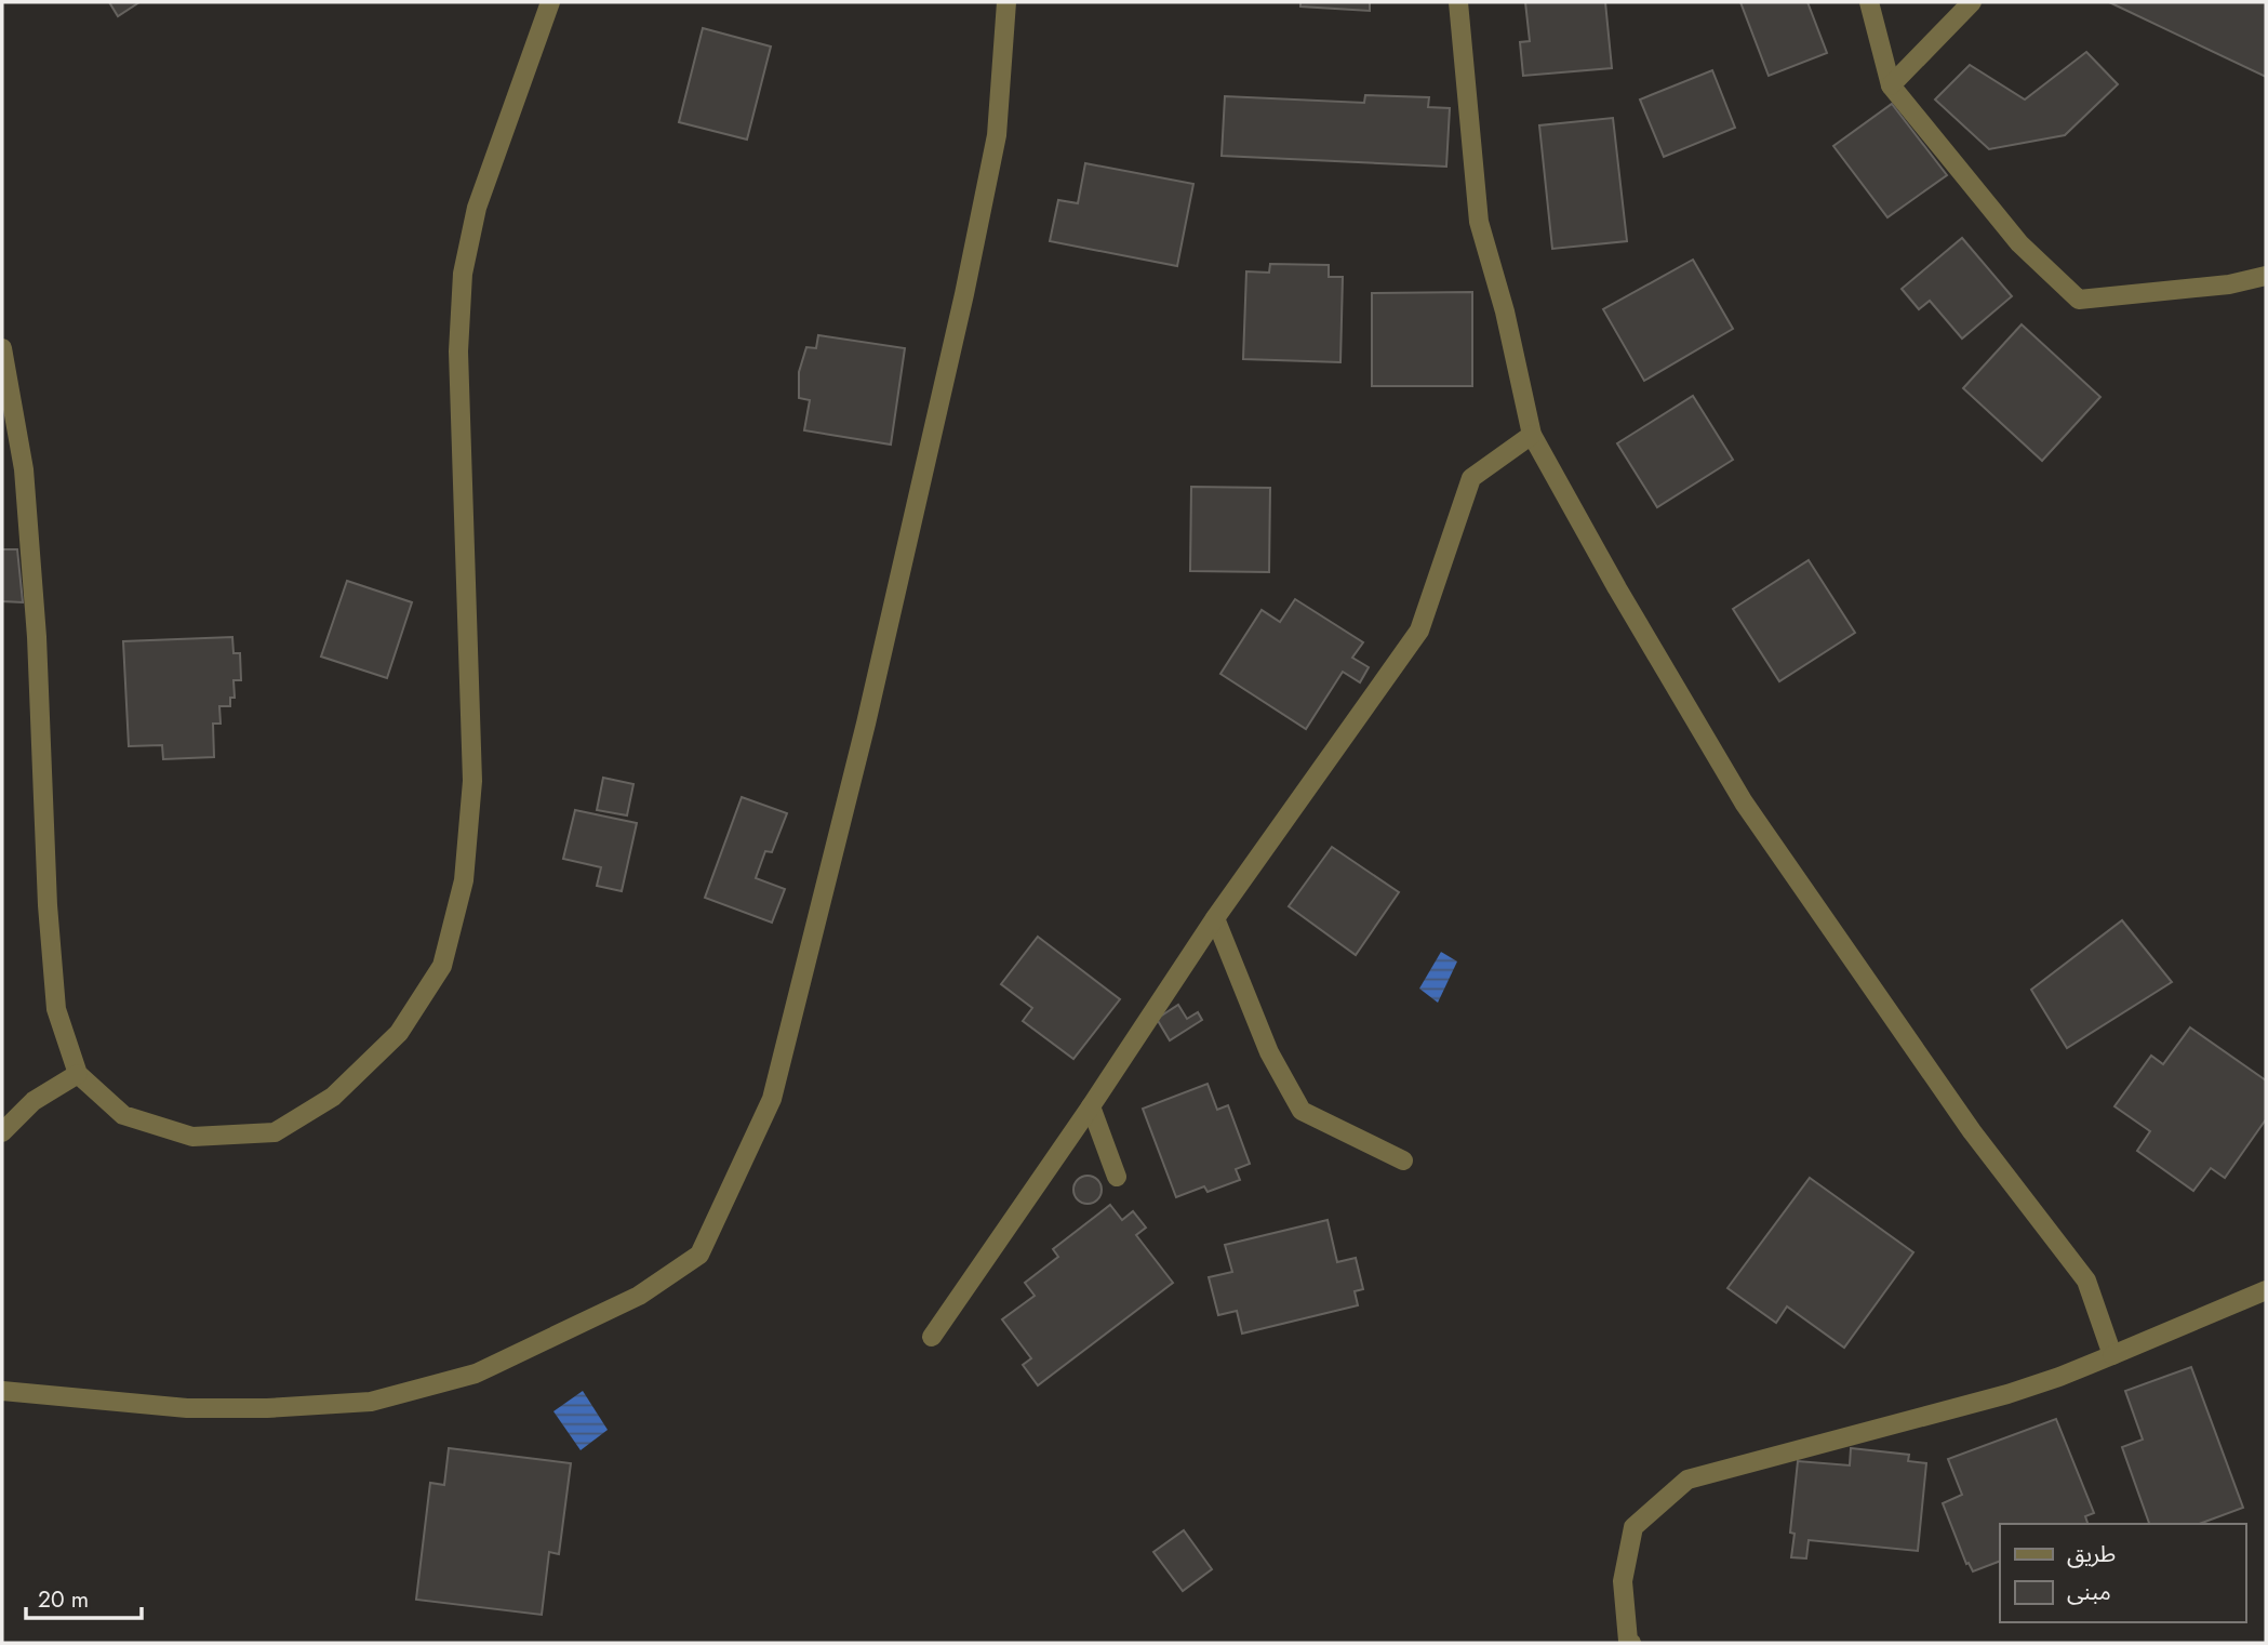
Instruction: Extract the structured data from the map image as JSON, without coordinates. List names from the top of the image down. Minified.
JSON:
{"legend":["طريق","مبنى"],"scale_bar":"20 m"}
